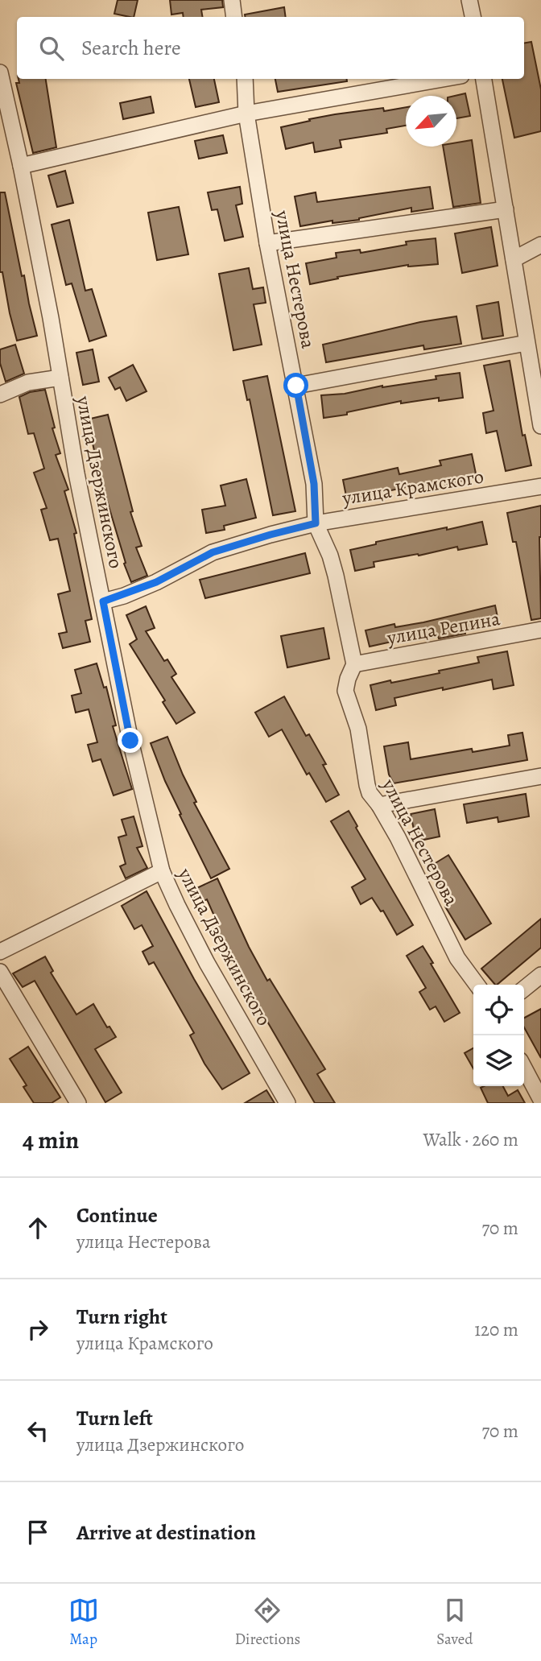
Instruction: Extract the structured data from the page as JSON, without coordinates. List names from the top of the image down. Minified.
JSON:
{"streets":{"street":["улица Нестерова","улица Дзержинского","улица Крамского","улица Репина"]},"crossings":[["улица Нестерова","улица Крамского"],["улица Нестерова","улица Репина"],["улица Дзержинского","улица Крамского"]],"north":"bottom left","page":{"search":"Search here","heading":["4 min","Walk · 260 m"],"list":[["Continue","улица Нестерова","70 m"],["Turn right","улица Крамского","120 m"],["Turn left","улица Дзержинского","70 m"],"Arrive at destination"],"nav":["Map","Directions","Saved"]}}
